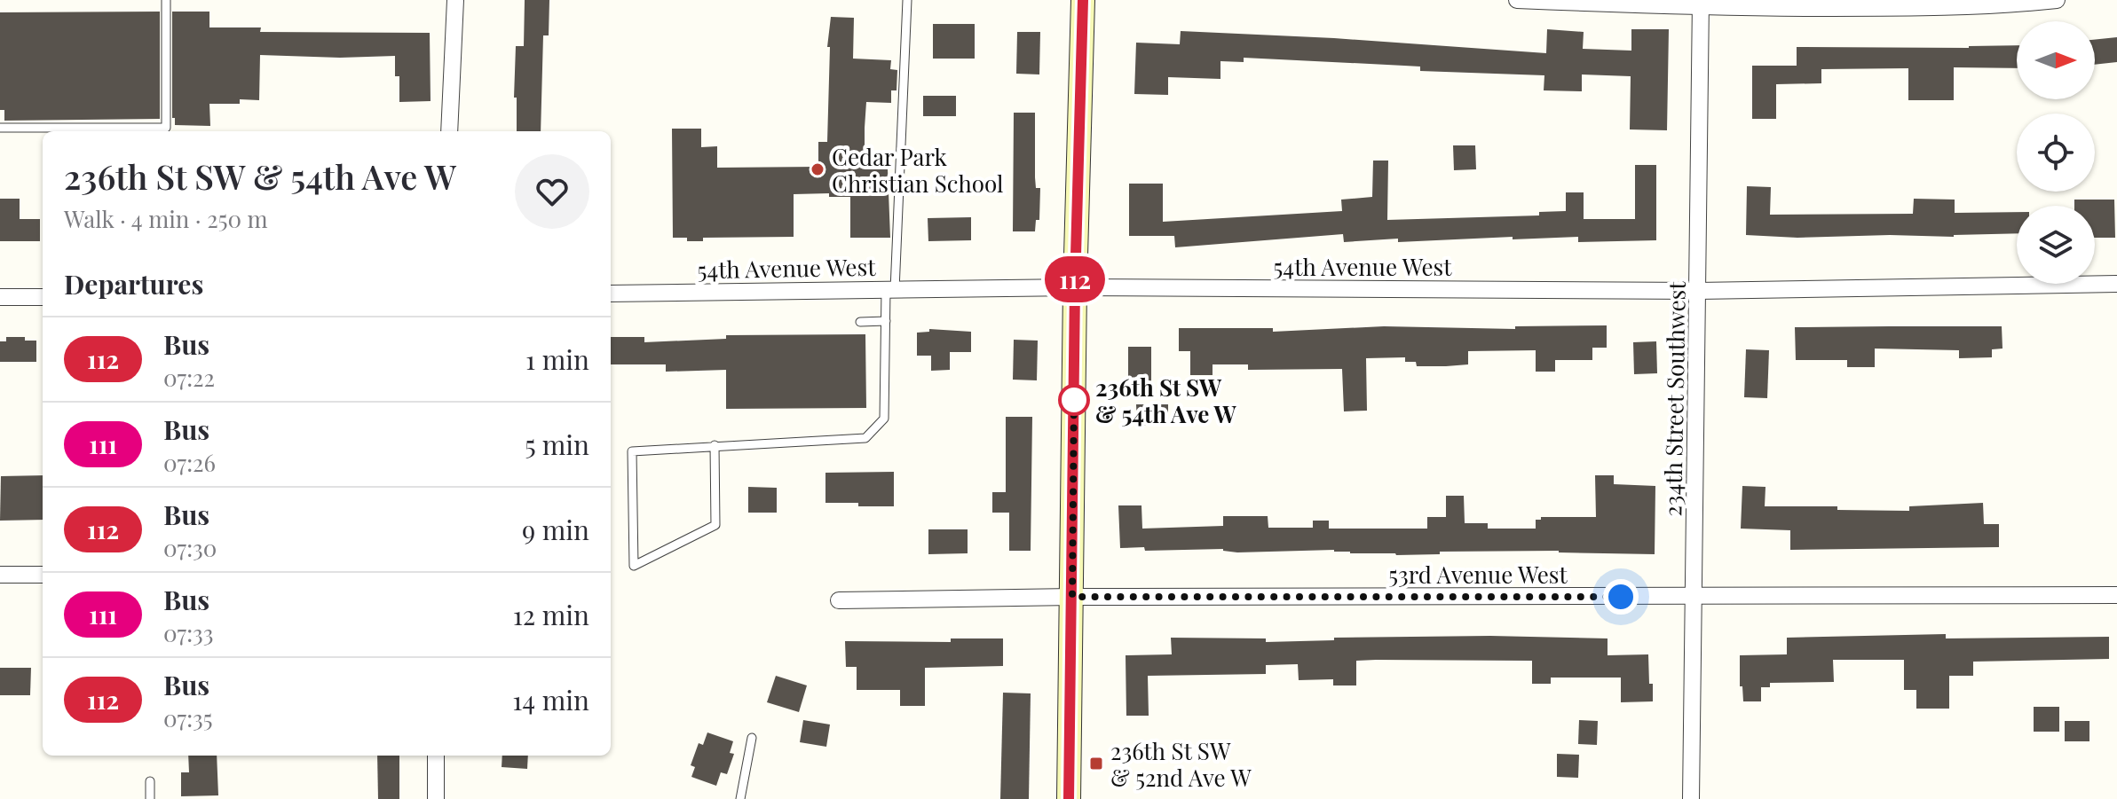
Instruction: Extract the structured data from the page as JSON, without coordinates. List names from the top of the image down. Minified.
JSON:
{"streets":{"street":["54th Avenue West","234th Street Southwest","53rd Avenue West"]},"crossings":[["54th Avenue West","234th Street Southwest"],["234th Street Southwest","53rd Avenue West"]],"places":{"other":["Cedar Park Christian School","236th St SW & 54th Ave W"],"transit":["236th St SW & 52nd Ave W"]},"lines":["bus line 112"],"north":"right","page":{"on_map":"112","heading":[["236th St SW & 54th Ave W","Walk · 4 min · 250 m"],"Departures"],"list":[{"mark":"112","name":"Bus","note":"07:22","value":"1 min"},{"mark":"111","name":"Bus","note":"07:26","value":"5 min"},{"mark":"112","name":"Bus","note":"07:30","value":"9 min"},{"mark":"111","name":"Bus","note":"07:33","value":"12 min"},{"mark":"112","name":"Bus","note":"07:35","value":"14 min"}]}}
